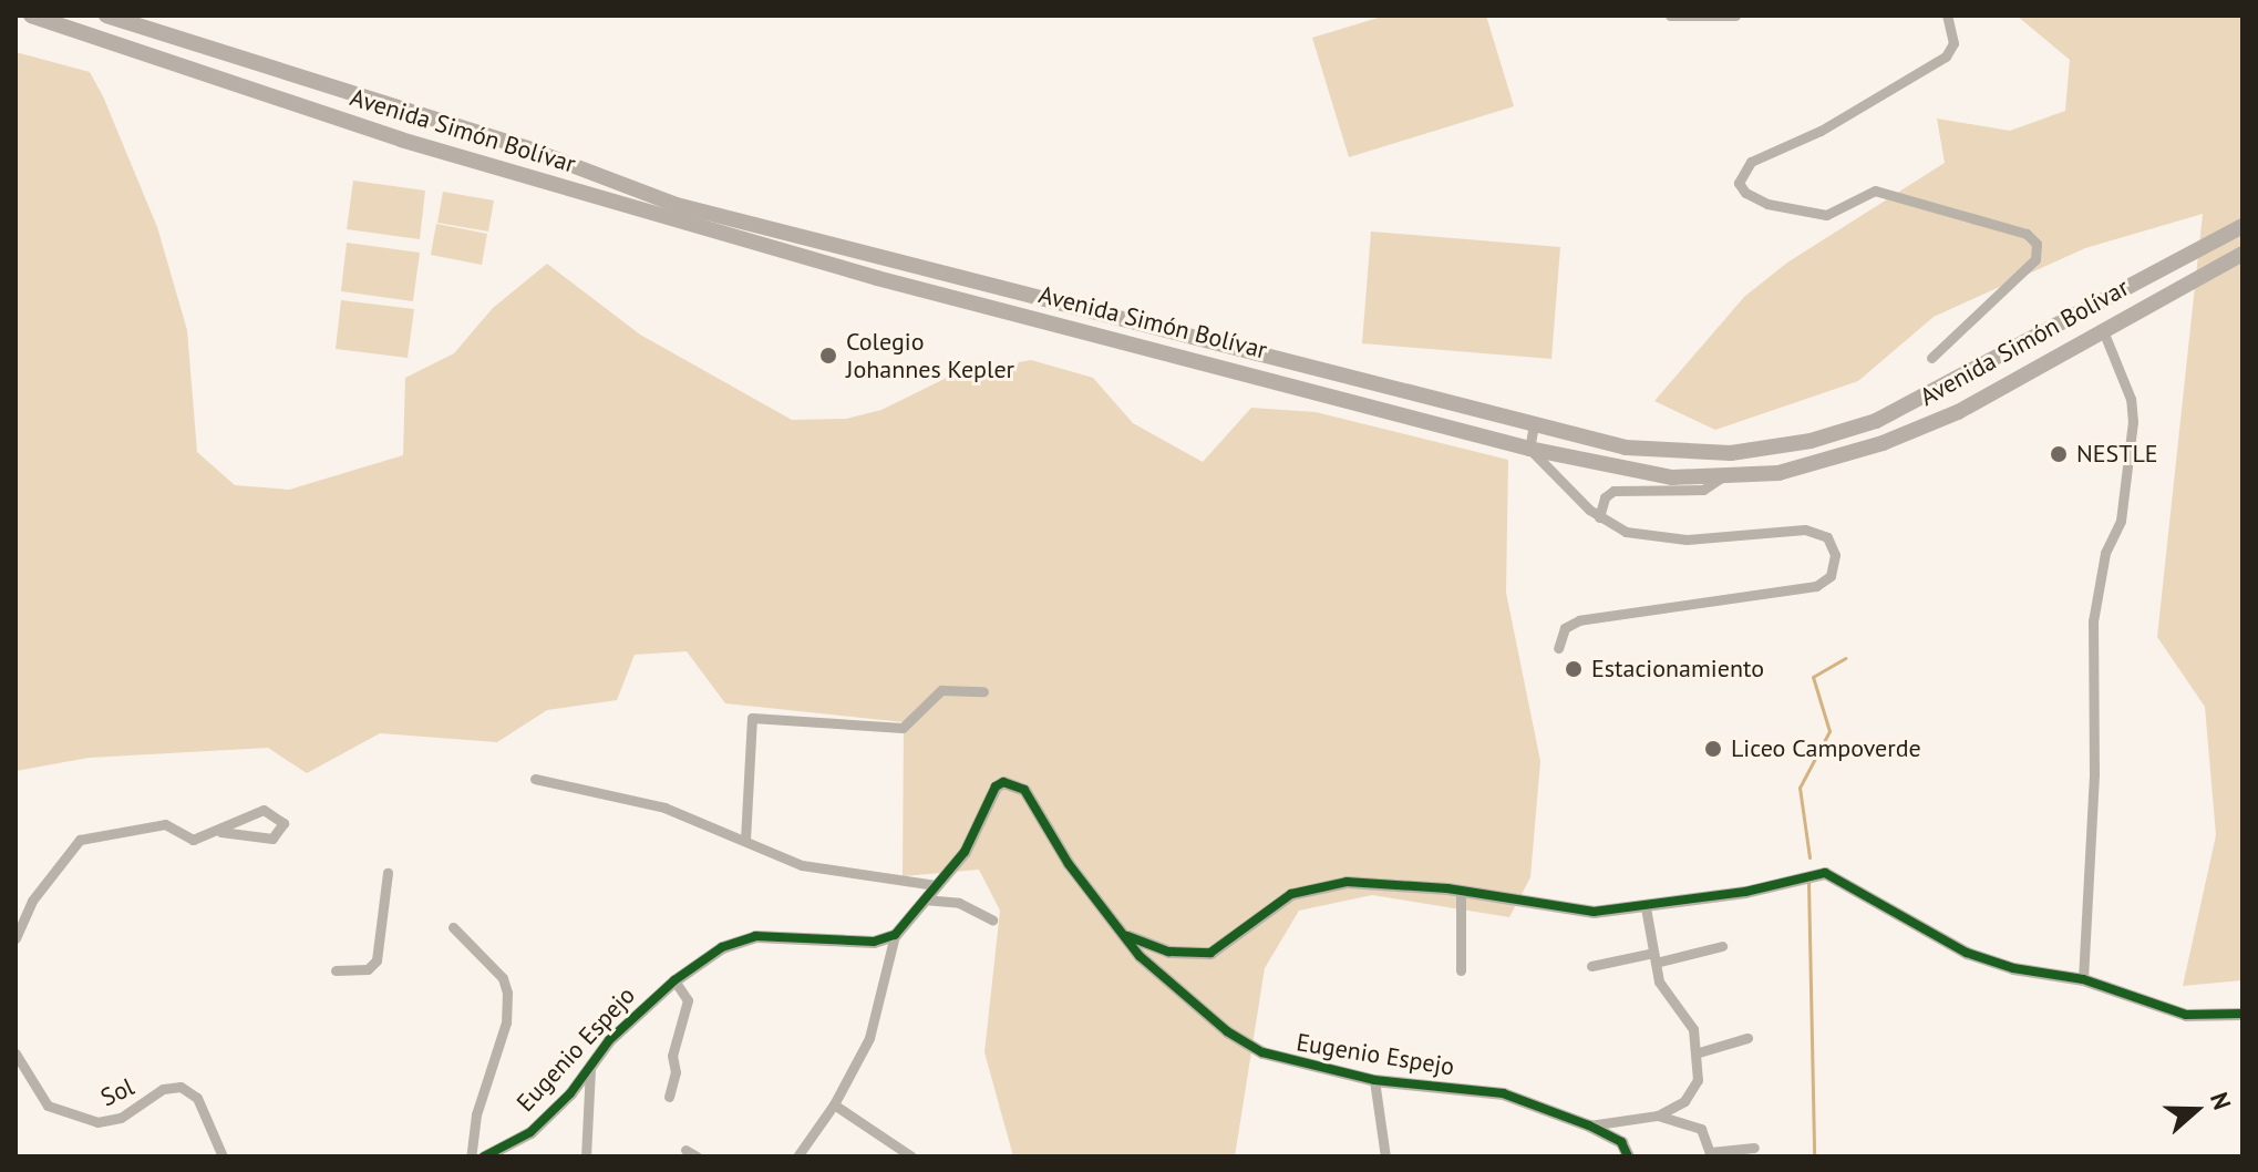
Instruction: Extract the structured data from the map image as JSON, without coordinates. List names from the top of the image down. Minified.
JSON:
{"streets":{"highway":["Avenida Simón Bolívar"],"street":["Eugenio Espejo","Sol"]},"places":["Colegio Johannes Kepler","NESTLE","Estacionamiento","Liceo Campoverde"],"north":"right"}
